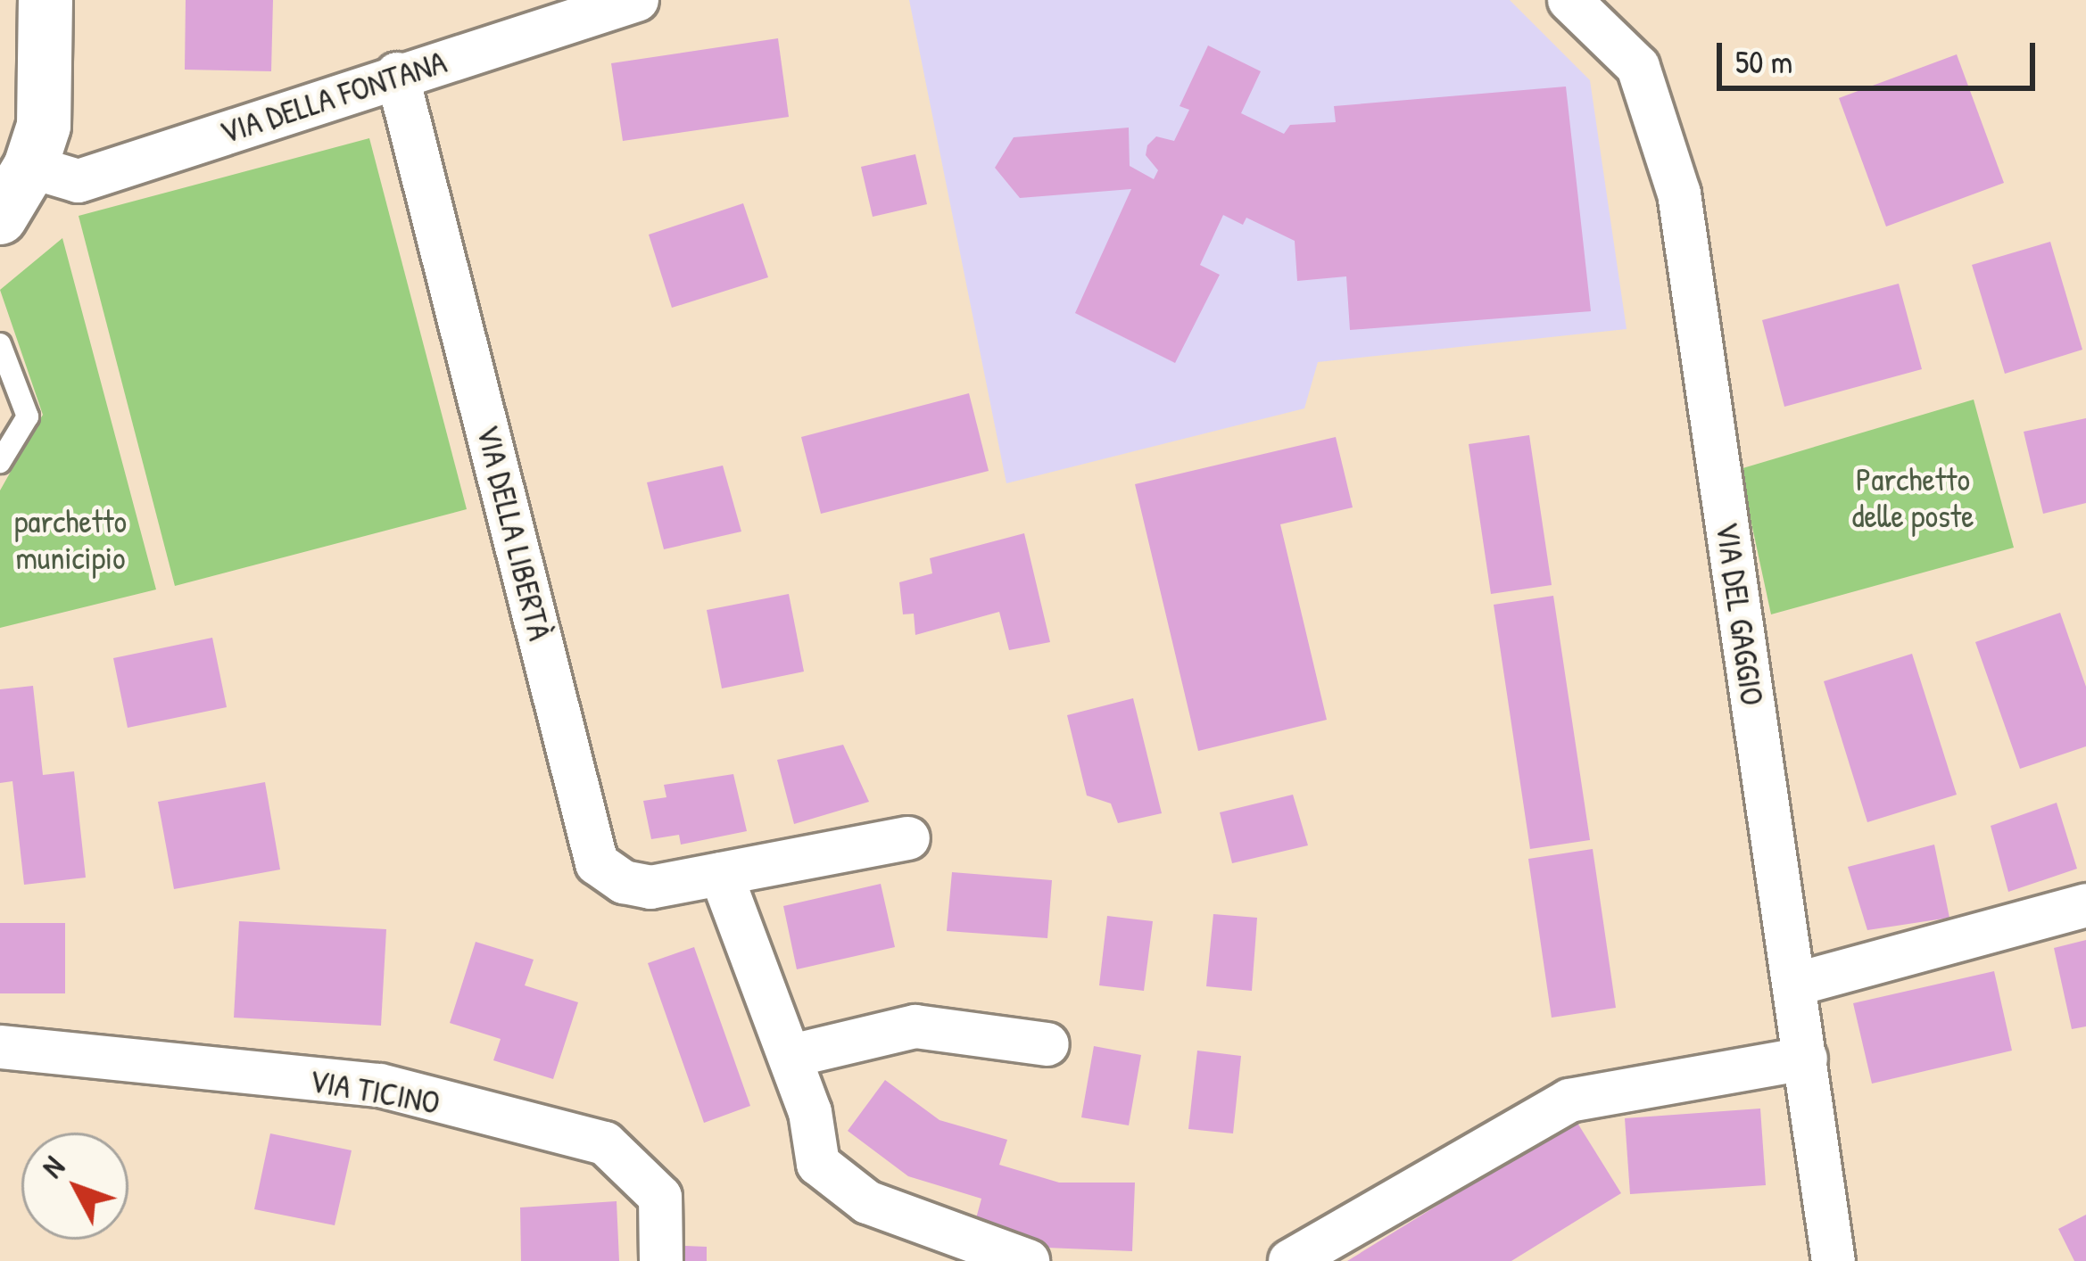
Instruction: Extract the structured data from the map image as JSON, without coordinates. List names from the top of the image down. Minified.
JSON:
{"streets":{"street":["VIA DELLA FONTANA","VIA DELLA LIBERTÀ","VIA DEL GAGGIO","VIA TICINO"]},"crossings":[["VIA DELLA FONTANA","VIA DELLA LIBERTÀ"]],"parks":["Parchetto delle poste","parchetto municipio"],"scale_bar":"50 m","north":"top left"}
